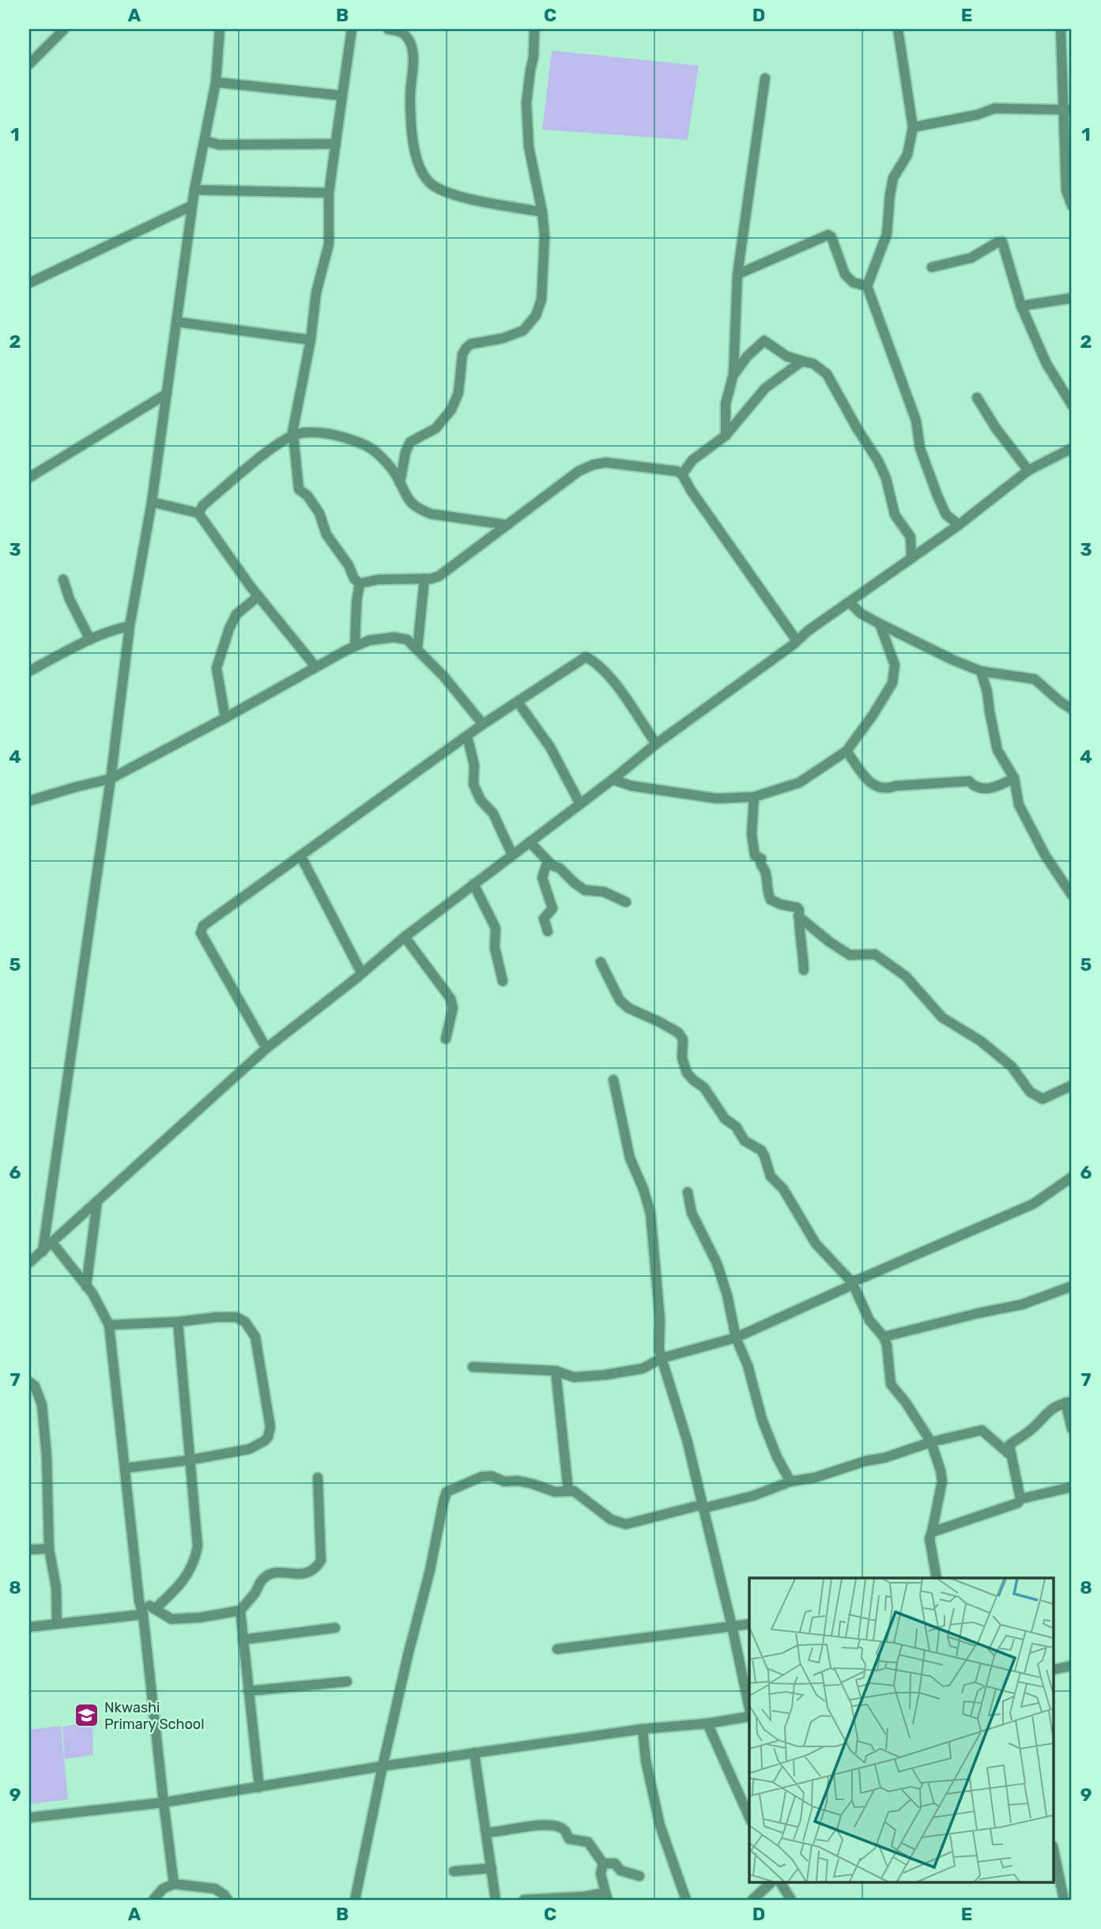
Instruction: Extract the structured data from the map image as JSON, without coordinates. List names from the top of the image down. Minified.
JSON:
{"places":{"school or university":["Nkwashi Primary School"]},"grid":{"columns":["A","B","C","D","E"],"rows":["1","2","3","4","5","6","7","8","9"]}}
